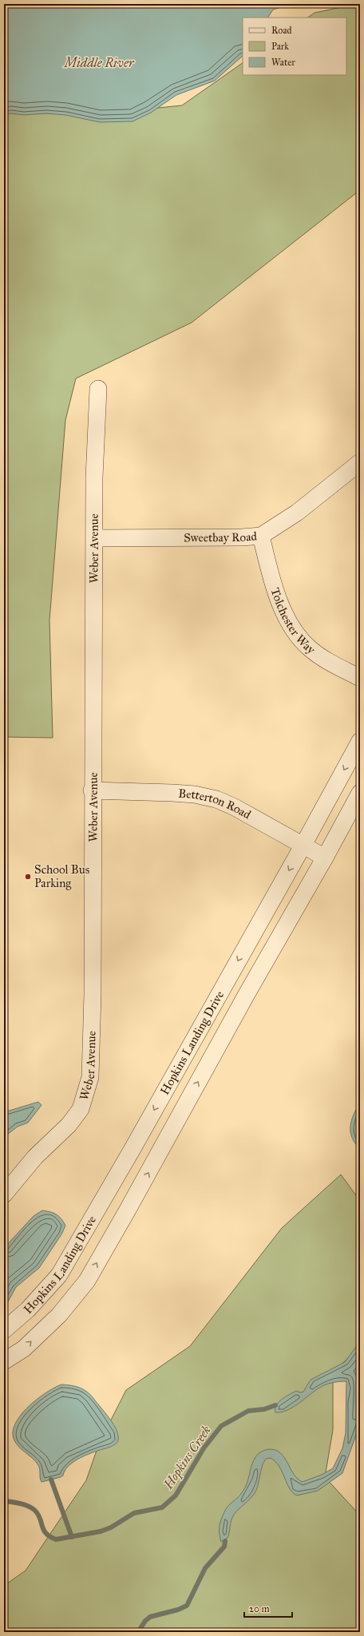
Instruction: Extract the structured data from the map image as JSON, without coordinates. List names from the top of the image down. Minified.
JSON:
{"streets":{"street":["Sweetbay Road","Weber Avenue","Tolchester Way","Betterton Road","Hopkins Landing Drive"]},"crossings":[["Sweetbay Road","Weber Avenue"],["Sweetbay Road","Tolchester Way"],["Weber Avenue","Betterton Road"],["Betterton Road","Hopkins Landing Drive"]],"water":["Middle River","Hopkins Creek"],"places":["School Bus Parking"],"legend":["Road","Park","Water"],"scale_bar":"20 m"}
